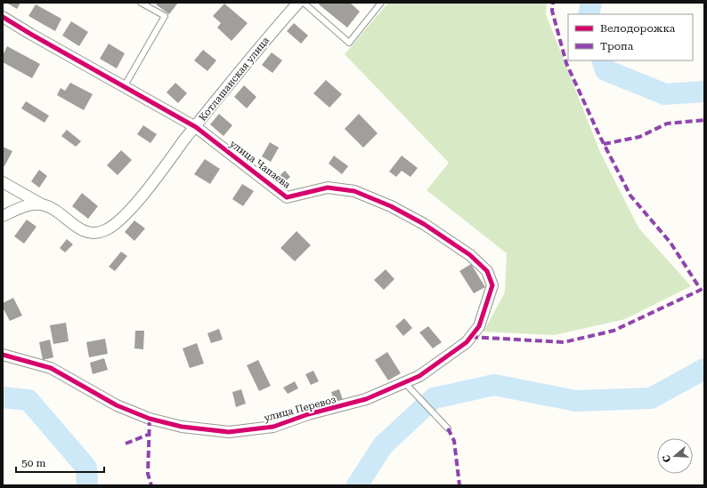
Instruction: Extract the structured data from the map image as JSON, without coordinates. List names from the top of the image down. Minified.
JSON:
{"streets":{"street":["Котлашанская улица","улица Чапаева","улица Перевоз"]},"crossings":[["Котлашанская улица","улица Чапаева"],["улица Чапаева","улица Перевоз"]],"legend":["Велодорожка","Тропа"],"scale_bar":"50 m","north":"left"}
